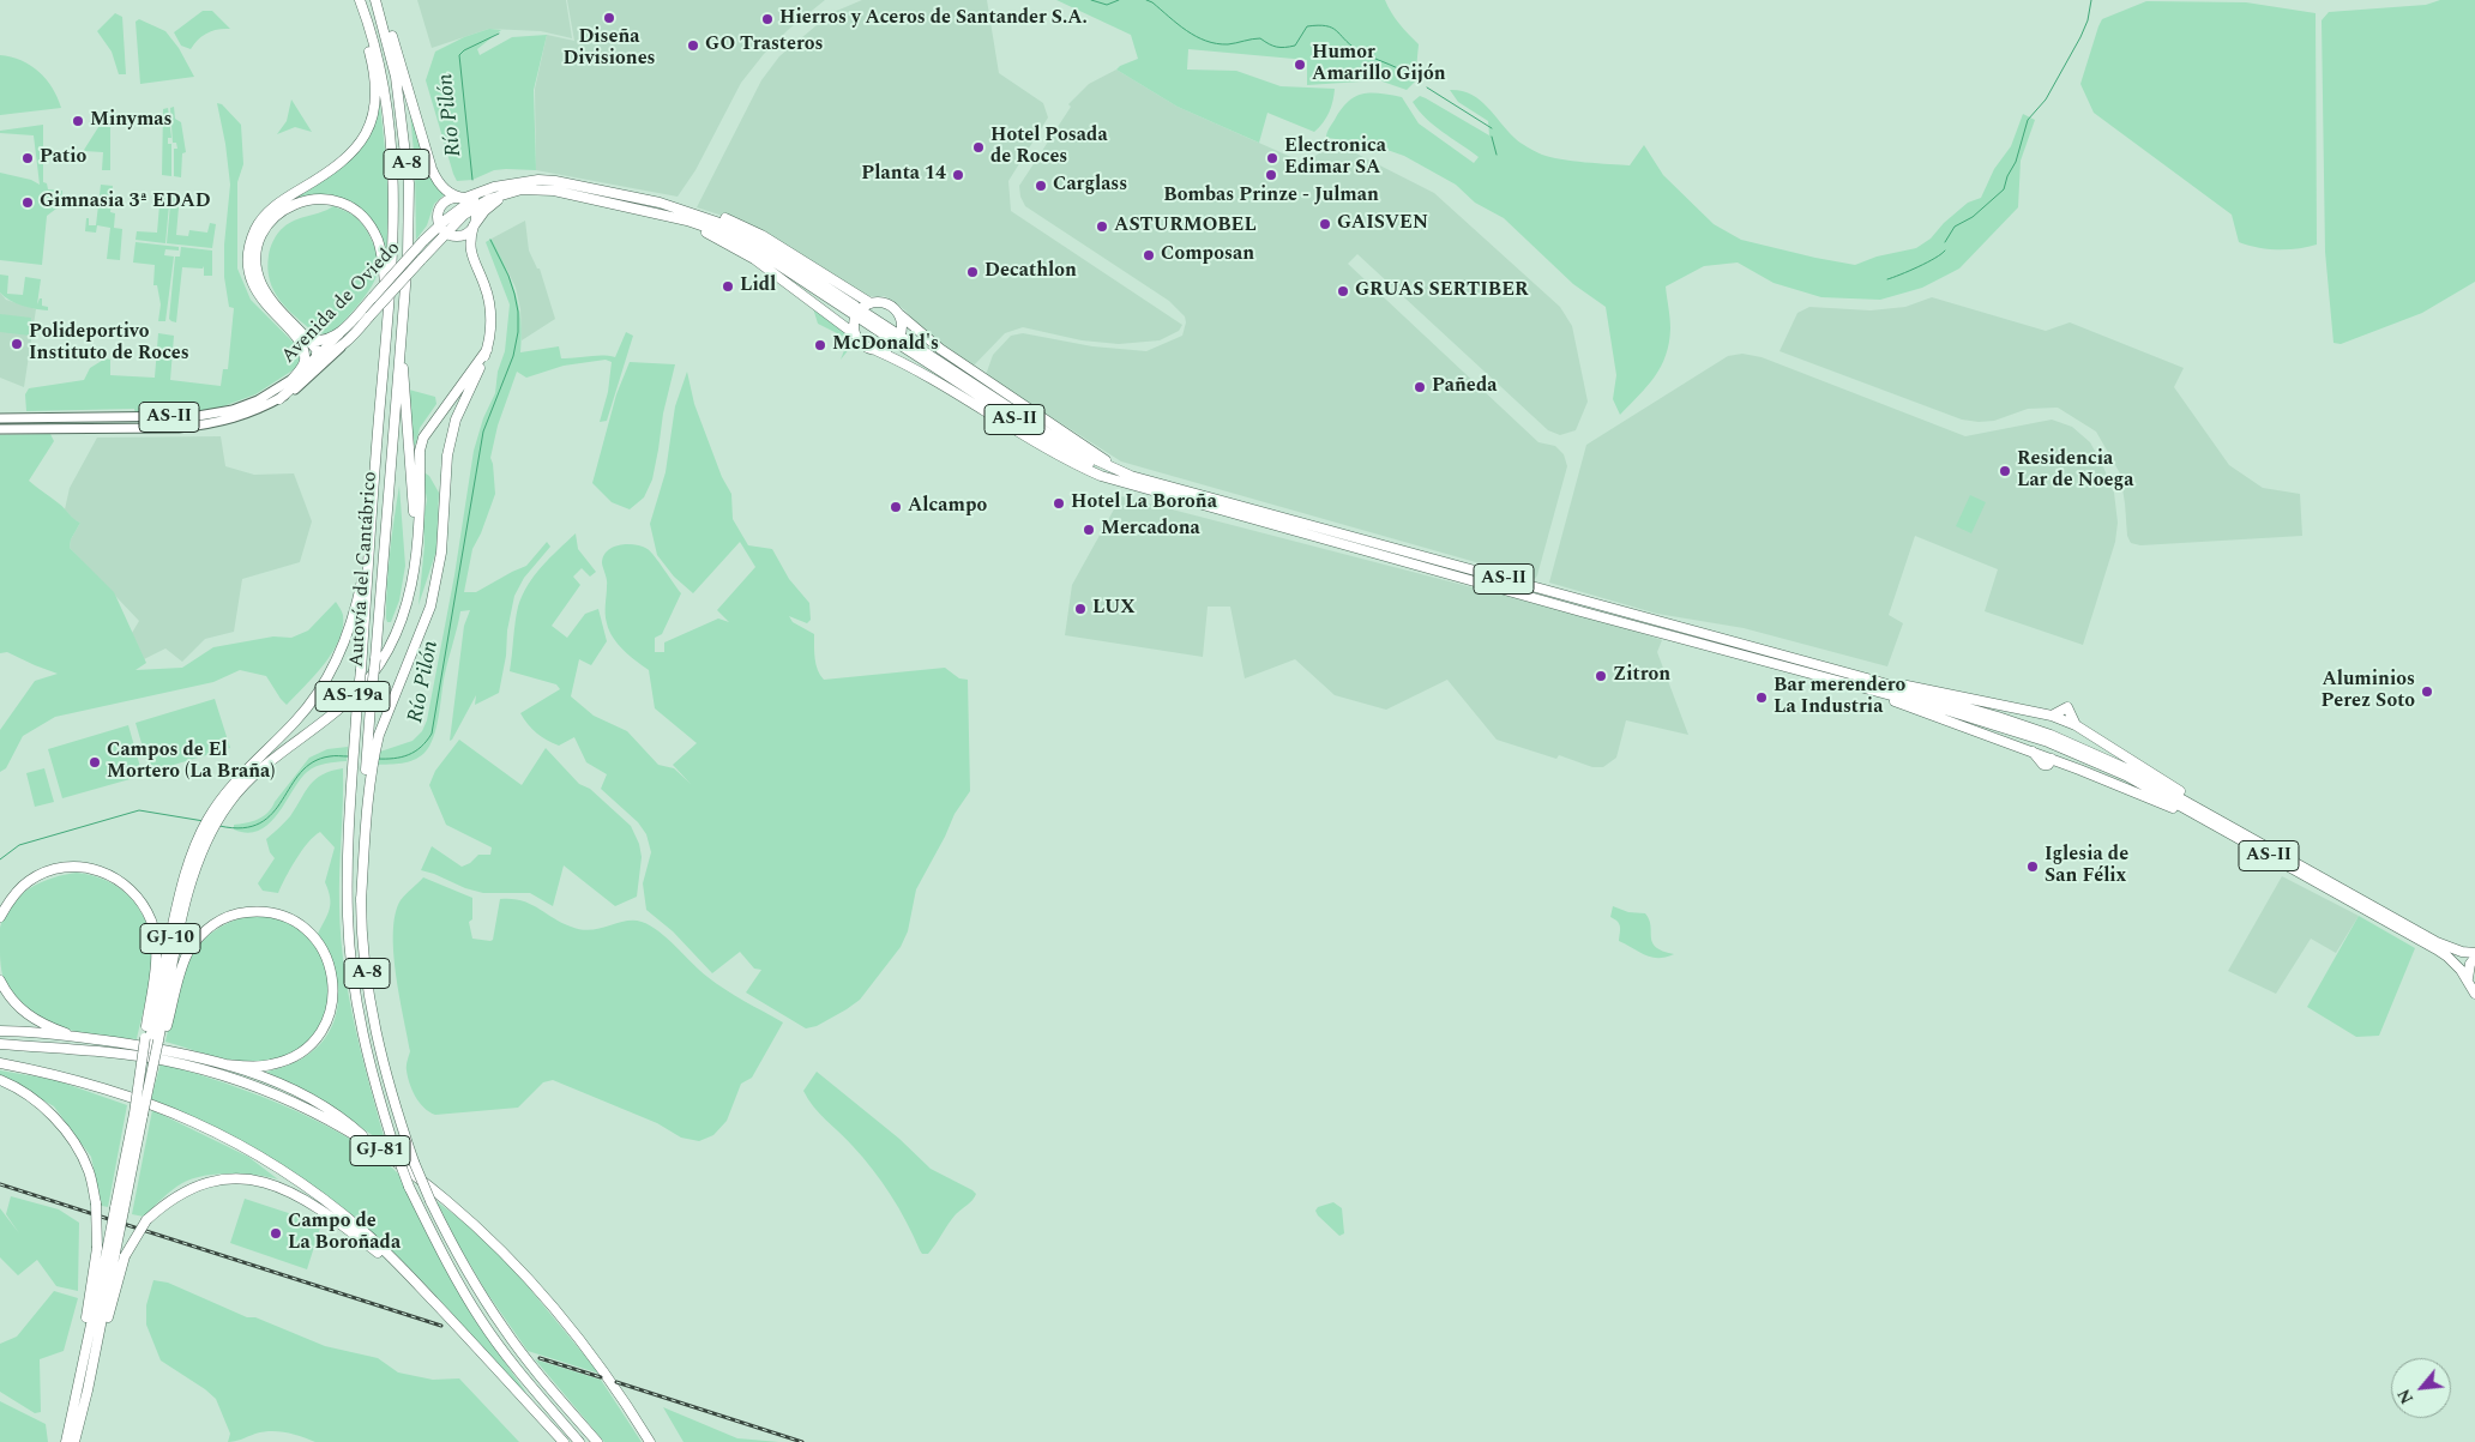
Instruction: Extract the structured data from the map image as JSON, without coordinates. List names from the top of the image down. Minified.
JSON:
{"streets":{"highway":["A-8","Avenida de Oviedo","AS-II","Autovía del Cantábrico","AS-19a","GJ-10","GJ-81"]},"crossings":[["Avenida de Oviedo","AS-II"],["AS-II","AS-19a"],["Autovía del Cantábrico","AS-19a"],["AS-19a","GJ-10"]],"water":["Río Pilón"],"places":["Diseña Divisiones","Hierros y Aceros de Santander S.A.","GO Trasteros","Humor Amarillo Gijón","Minymas","Hotel Posada de Roces","Patio","Electronica Edimar SA","Planta 14","Bombas Prinze - Julman","Carglass","Gimnasia 3ª EDAD","GAISVEN","ASTURMOBEL","Composan","Decathlon","Lidl","GRUAS SERTIBER","Polideportivo Instituto de Roces","McDonald's","Pañeda","Residencia Lar de Noega","Hotel La Boroña","Alcampo","Mercadona","LUX","Zitron","Aluminios Perez Soto","Bar merendero La Industria","Campos de El Mortero (La Braña)","Iglesia de San Félix","Campo de La Boroñada"],"north":"bottom left"}
